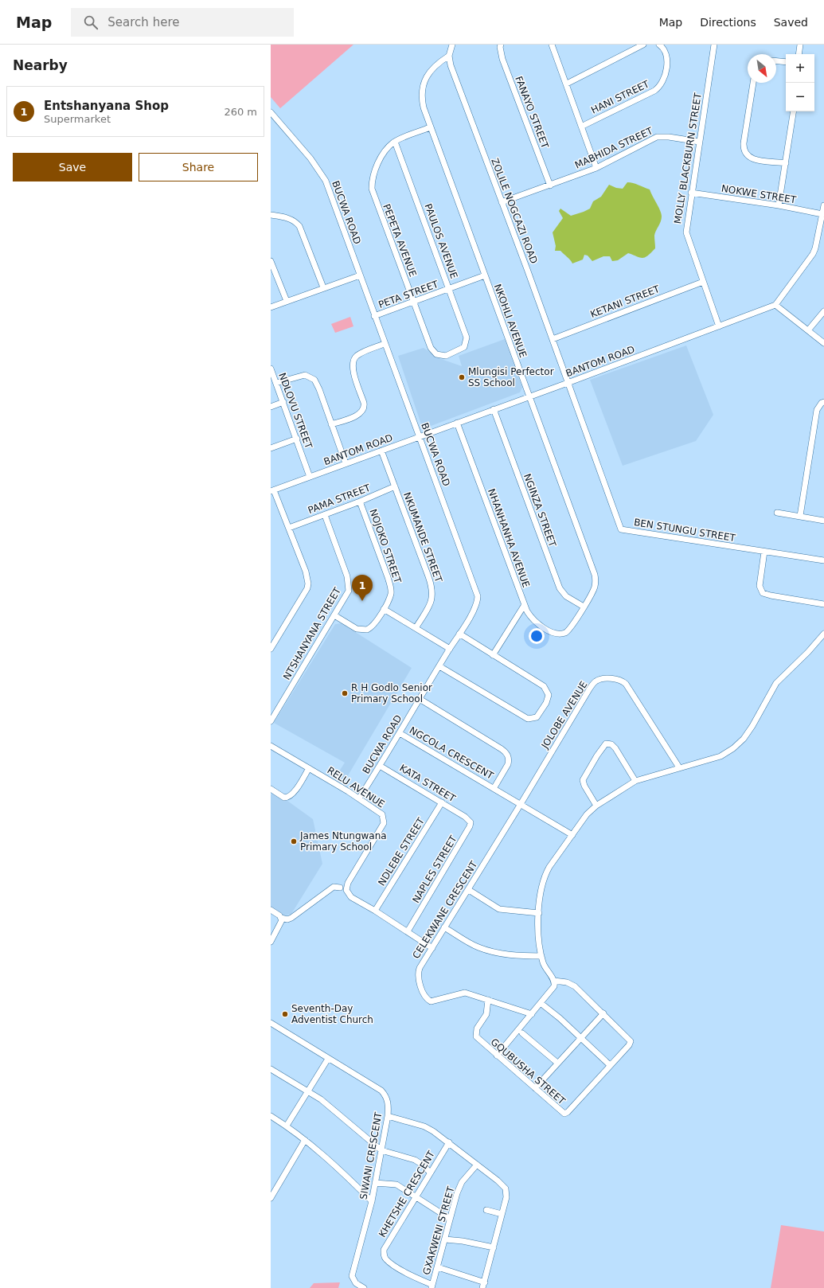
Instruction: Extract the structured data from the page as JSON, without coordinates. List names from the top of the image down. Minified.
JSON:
{"streets":{"street":["HANI STREET","FANAYO STREET","MABHIDA STREET","MOLLY BLACKBURN STREET","NOKWE STREET","ZOLILE NOGCAZI ROAD","BUCWA ROAD","PEPETA AVENUE","PAULOS AVENUE","PETA STREET","KETANI STREET","NKOHLI AVENUE","BANTOM ROAD","NDLOVU STREET","PAMA STREET","NGINZA STREET","BEN STUNGU STREET","NKUMANDE STREET","NHANHANHA AVENUE","NOJOKO STREET","NTSHANYANA STREET","JOLOBE AVENUE","NGCOLA CRESCENT","KATA STREET","RELU AVENUE","NDLEBE STREET","NAPLES STREET","CELEKWANE CRESCENT","GQUBUSHA STREET","SIWANI CRESCENT","KHETSHE CRESCENT","GXAKWENI STREET"]},"crossings":[["FANAYO STREET","MABHIDA STREET"],["MABHIDA STREET","MOLLY BLACKBURN STREET"],["MABHIDA STREET","ZOLILE NOGCAZI ROAD"],["MOLLY BLACKBURN STREET","NOKWE STREET"],["MOLLY BLACKBURN STREET","KETANI STREET"],["MOLLY BLACKBURN STREET","BANTOM ROAD"],["ZOLILE NOGCAZI ROAD","KETANI STREET"],["ZOLILE NOGCAZI ROAD","NKOHLI AVENUE"],["ZOLILE NOGCAZI ROAD","BANTOM ROAD"],["ZOLILE NOGCAZI ROAD","BEN STUNGU STREET"],["BUCWA ROAD","PETA STREET"],["BUCWA ROAD","BANTOM ROAD"],["BUCWA ROAD","NGCOLA CRESCENT"],["BUCWA ROAD","KATA STREET"],["BUCWA ROAD","RELU AVENUE"],["PEPETA AVENUE","PAULOS AVENUE"],["PEPETA AVENUE","PETA STREET"],["PEPETA AVENUE","NKOHLI AVENUE"],["PAULOS AVENUE","PETA STREET"],["PETA STREET","NKOHLI AVENUE"],["NKOHLI AVENUE","BANTOM ROAD"],["NKOHLI AVENUE","NGINZA STREET"],["NKOHLI AVENUE","NHANHANHA AVENUE"],["BANTOM ROAD","NDLOVU STREET"],["BANTOM ROAD","NGINZA STREET"],["BANTOM ROAD","BEN STUNGU STREET"],["BANTOM ROAD","NKUMANDE STREET"],["BANTOM ROAD","NHANHANHA AVENUE"],["PAMA STREET","NKUMANDE STREET"],["PAMA STREET","NOJOKO STREET"],["PAMA STREET","NTSHANYANA STREET"],["NOJOKO STREET","NTSHANYANA STREET"],["JOLOBE AVENUE","NGCOLA CRESCENT"],["JOLOBE AVENUE","CELEKWANE CRESCENT"],["NGCOLA CRESCENT","CELEKWANE CRESCENT"],["KATA STREET","NDLEBE STREET"],["KATA STREET","NAPLES STREET"],["RELU AVENUE","NDLEBE STREET"],["RELU AVENUE","NAPLES STREET"],["RELU AVENUE","CELEKWANE CRESCENT"],["CELEKWANE CRESCENT","GQUBUSHA STREET"],["KHETSHE CRESCENT","GXAKWENI STREET"]],"places":["Mlungisi Perfector SS School","R H Godlo Senior Primary School","James Ntungwana Primary School","Seventh-Day Adventist Church"],"north":"bottom right","page":{"header":"Map","search":"Search here","nav":["Map","Directions","Saved"],"heading":"Nearby","map_buttons":["+","−"],"list":[{"mark":"1","name":"Entshanyana Shop","note":"Supermarket","value":"260 m"}],"buttons":["Save","Share"],"pins":"1"}}
